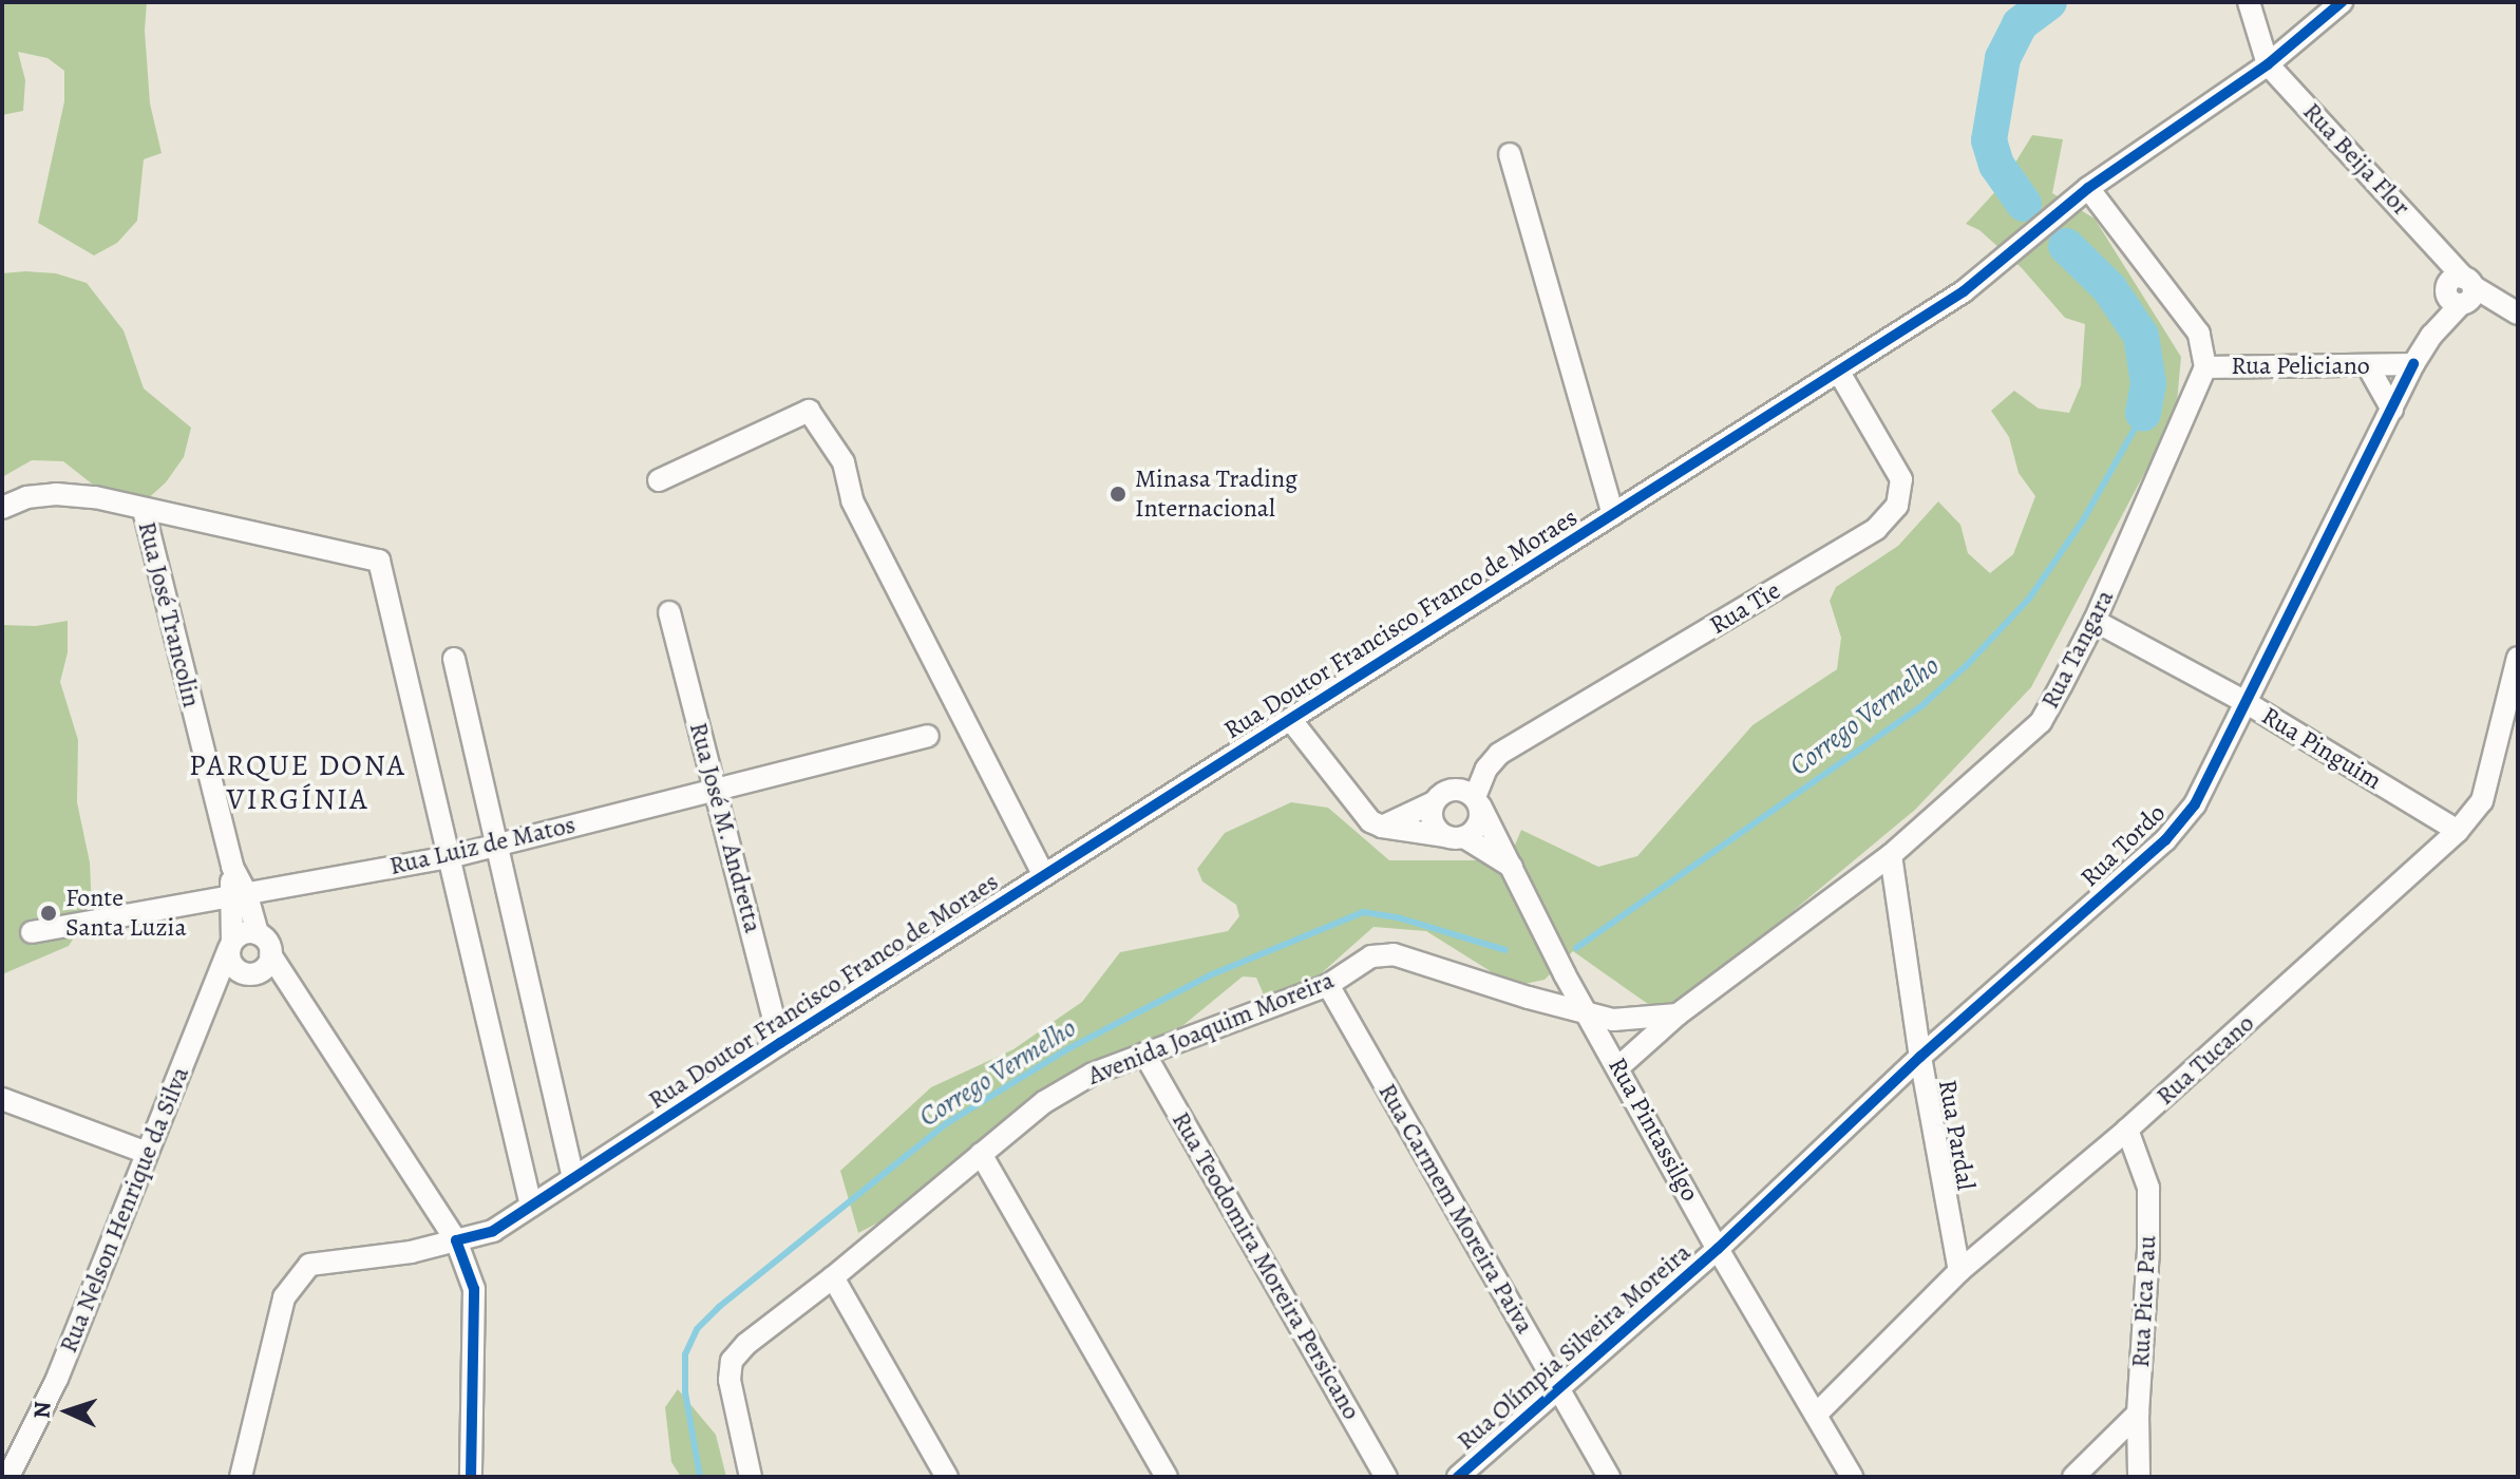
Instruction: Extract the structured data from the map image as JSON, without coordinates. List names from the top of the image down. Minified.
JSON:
{"streets":{"street":["Rua Beija Flor","Rua Peliciano","Rua Tie","Rua José Trancolin","Rua Doutor Francisco Franco de Moraes","Rua Tangara","Rua Pinguim","Rua José M. Andretta","Rua Luiz de Matos","Rua Tordo","Avenida Joaquim Moreira","Rua Tucano","Rua Pintassilgo","Rua Pardal","Rua Carmem Moreira Paiva","Rua Nelson Henrique da Silva","Rua Teodomira Moreira Persicano","Rua Pica Pau","Rua Olímpia Silveira Moreira"]},"crossings":[["Rua Beija Flor","Rua Doutor Francisco Franco de Moraes"],["Rua Peliciano","Rua Tangara"],["Rua Peliciano","Rua Tordo"],["Rua Tie","Rua Doutor Francisco Franco de Moraes"],["Rua Tie","Rua Pintassilgo"],["Rua José Trancolin","Rua Luiz de Matos"],["Rua José Trancolin","Rua Nelson Henrique da Silva"],["Rua Doutor Francisco Franco de Moraes","Rua José M. Andretta"],["Rua Tangara","Rua Pinguim"],["Rua Tangara","Avenida Joaquim Moreira"],["Rua Tangara","Rua Pintassilgo"],["Rua Tangara","Rua Pardal"],["Rua Pinguim","Rua Tordo"],["Rua Pinguim","Rua Tucano"],["Rua José M. Andretta","Rua Luiz de Matos"],["Rua Tordo","Rua Pintassilgo"],["Rua Tordo","Rua Pardal"],["Rua Tordo","Rua Olímpia Silveira Moreira"],["Avenida Joaquim Moreira","Rua Pintassilgo"],["Avenida Joaquim Moreira","Rua Carmem Moreira Paiva"],["Avenida Joaquim Moreira","Rua Teodomira Moreira Persicano"],["Rua Tucano","Rua Pintassilgo"],["Rua Tucano","Rua Pardal"],["Rua Tucano","Rua Pica Pau"],["Rua Pintassilgo","Rua Olímpia Silveira Moreira"],["Rua Carmem Moreira Paiva","Rua Olímpia Silveira Moreira"]],"districts":["PARQUE DONA VIRGÍNIA"],"water":["Corrego Vermelho"],"places":["Minasa Trading Internacional","Fonte Santa Luzia"],"north":"left"}
